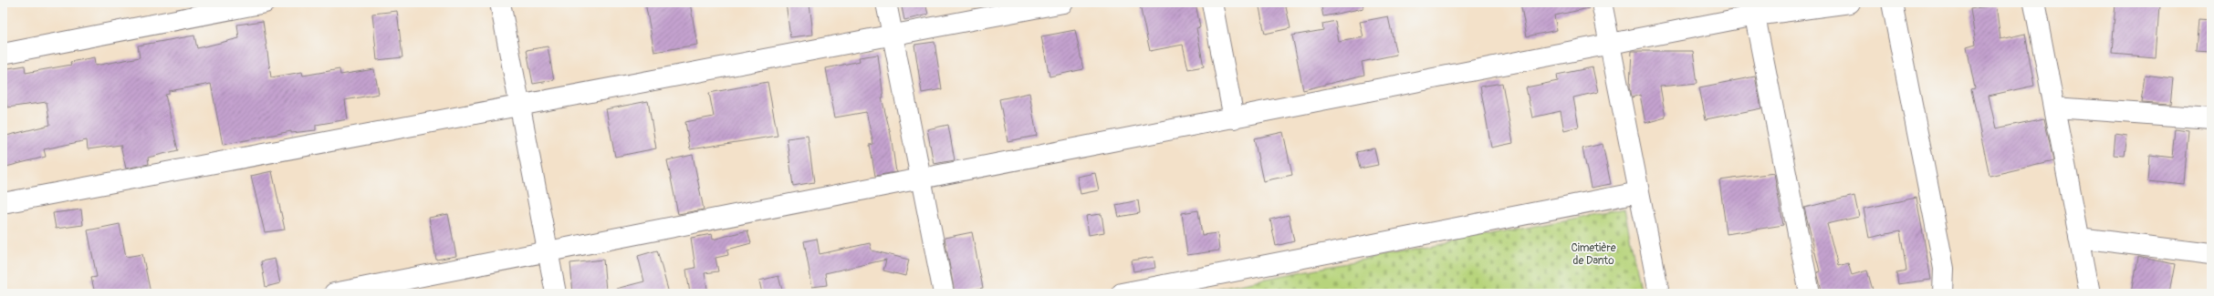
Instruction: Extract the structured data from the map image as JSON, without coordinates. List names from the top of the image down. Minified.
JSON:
{"parks":["Cimetière de Danto"]}
